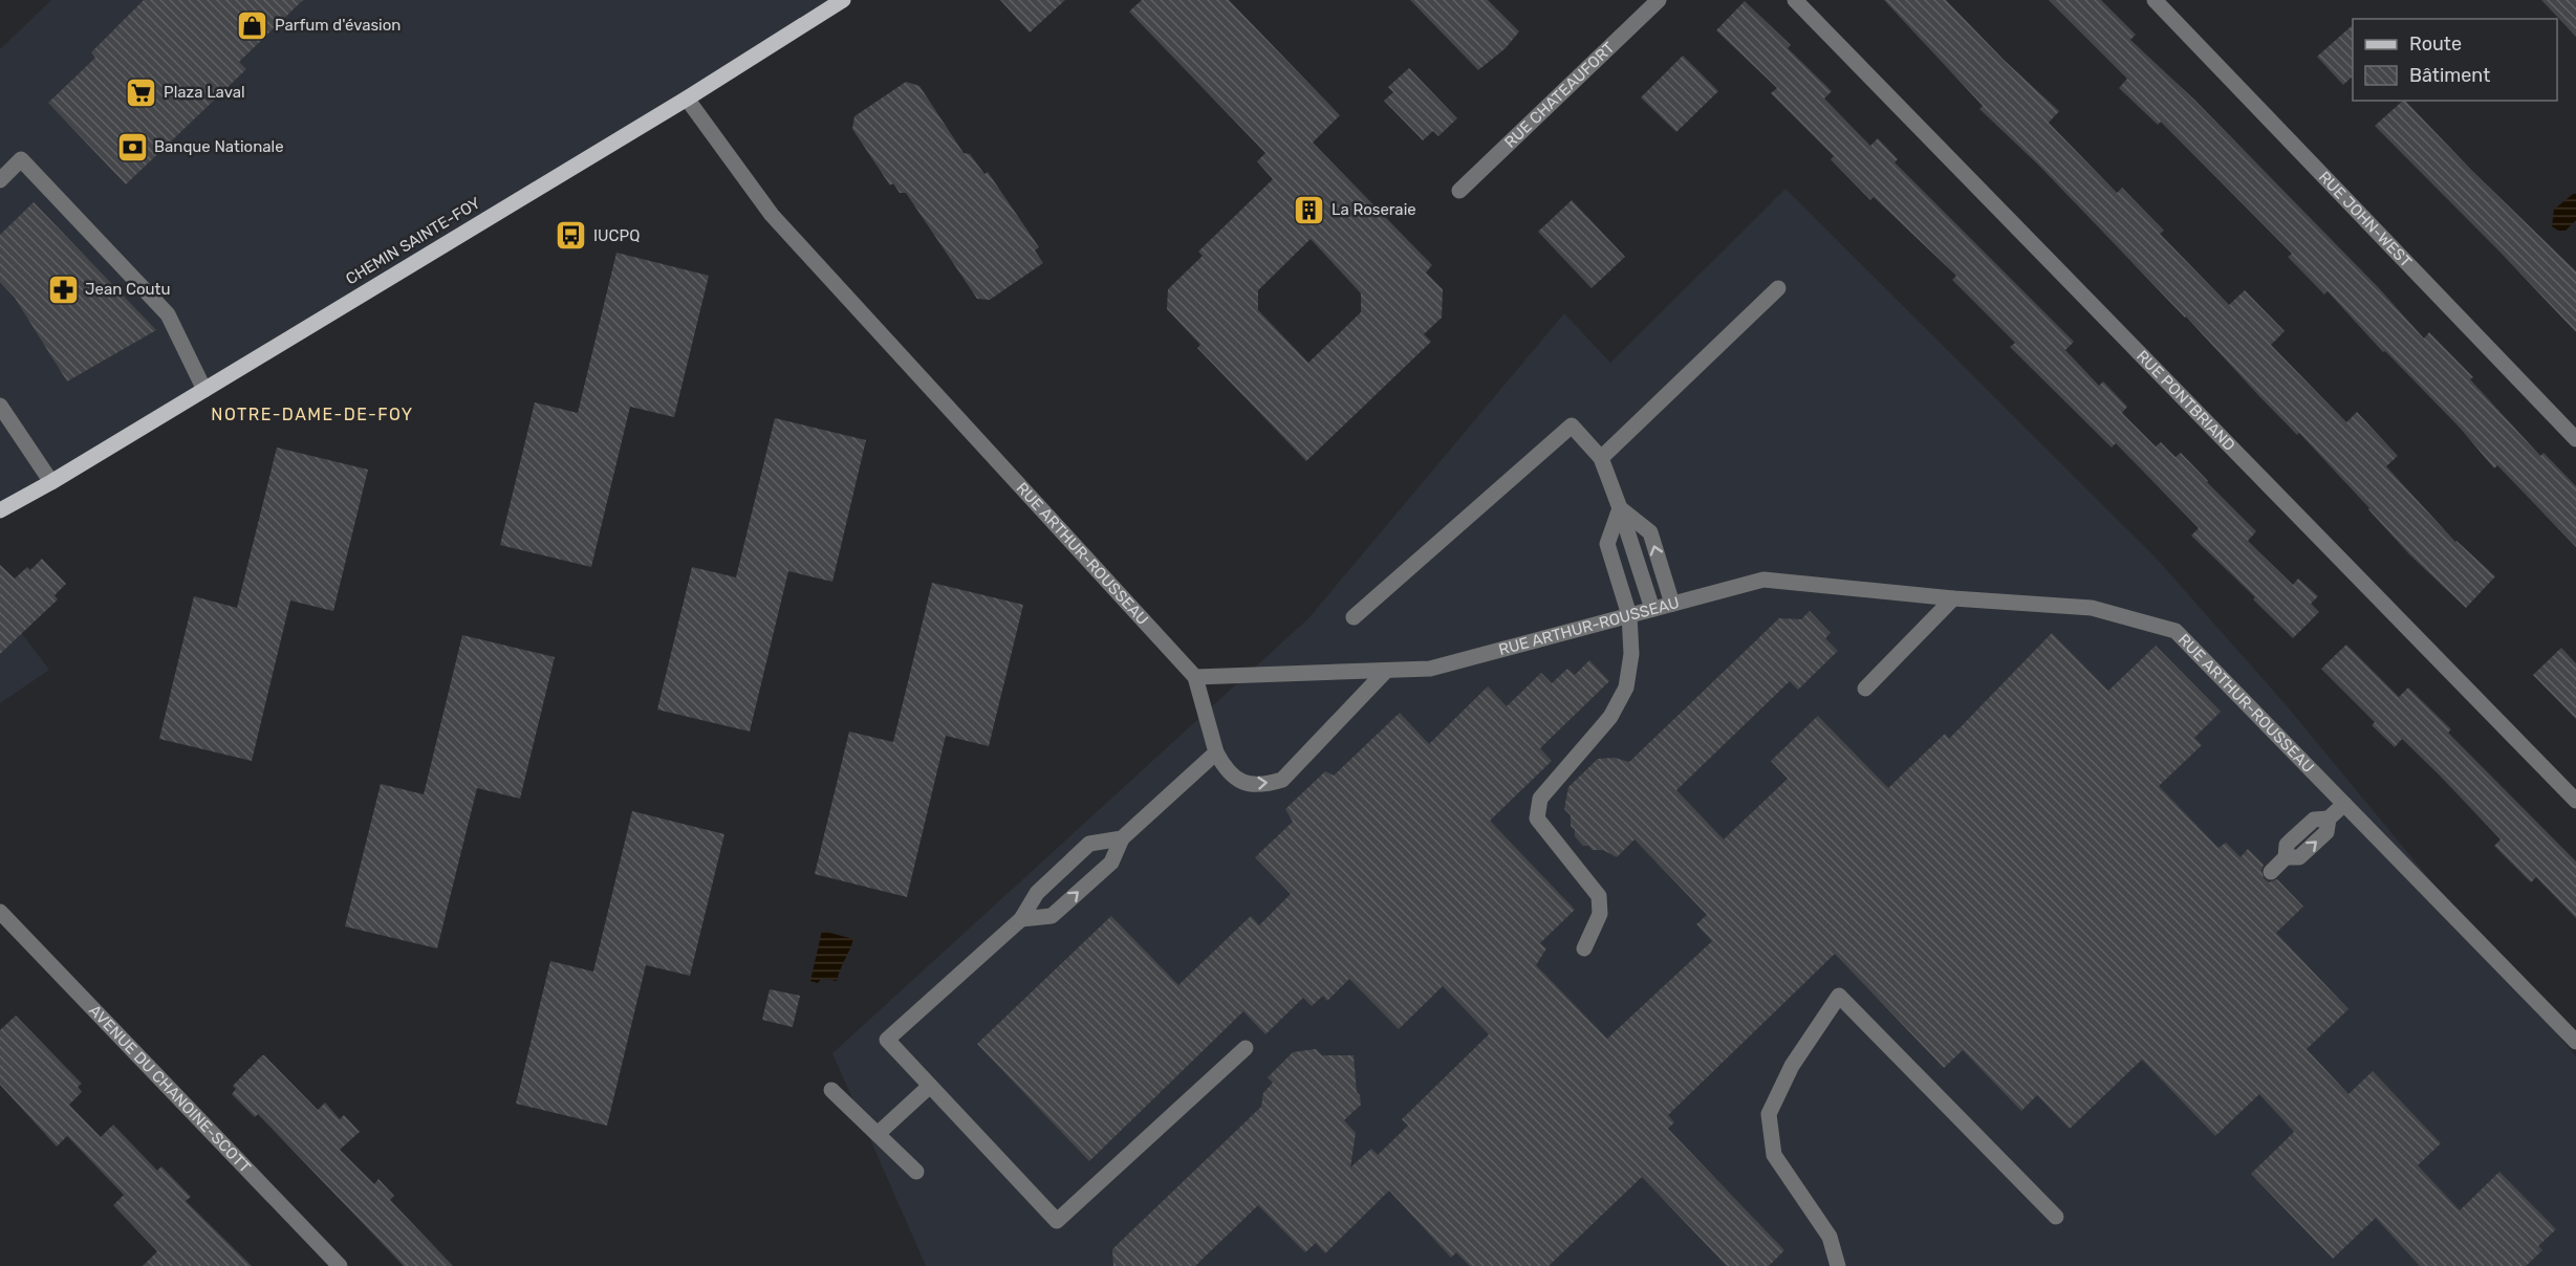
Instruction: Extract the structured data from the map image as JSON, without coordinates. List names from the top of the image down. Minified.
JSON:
{"streets":{"main road":["CHEMIN SAINTE-FOY"],"street":["RUE CHATEAUFORT","RUE JOHN-WEST","RUE PONTBRIAND","RUE ARTHUR-ROUSSEAU","AVENUE DU CHANOINE-SCOTT"]},"crossings":[["CHEMIN SAINTE-FOY","RUE ARTHUR-ROUSSEAU"]],"districts":["NOTRE-DAME-DE-FOY"],"places":{"shop":["Parfum d'évasion"],"supermarket":["Plaza Laval"],"bank":["Banque Nationale"],"building":["La Roseraie"],"bus stop":["IUCPQ"],"pharmacy":["Jean Coutu"]},"legend":["Route","Bâtiment"]}
